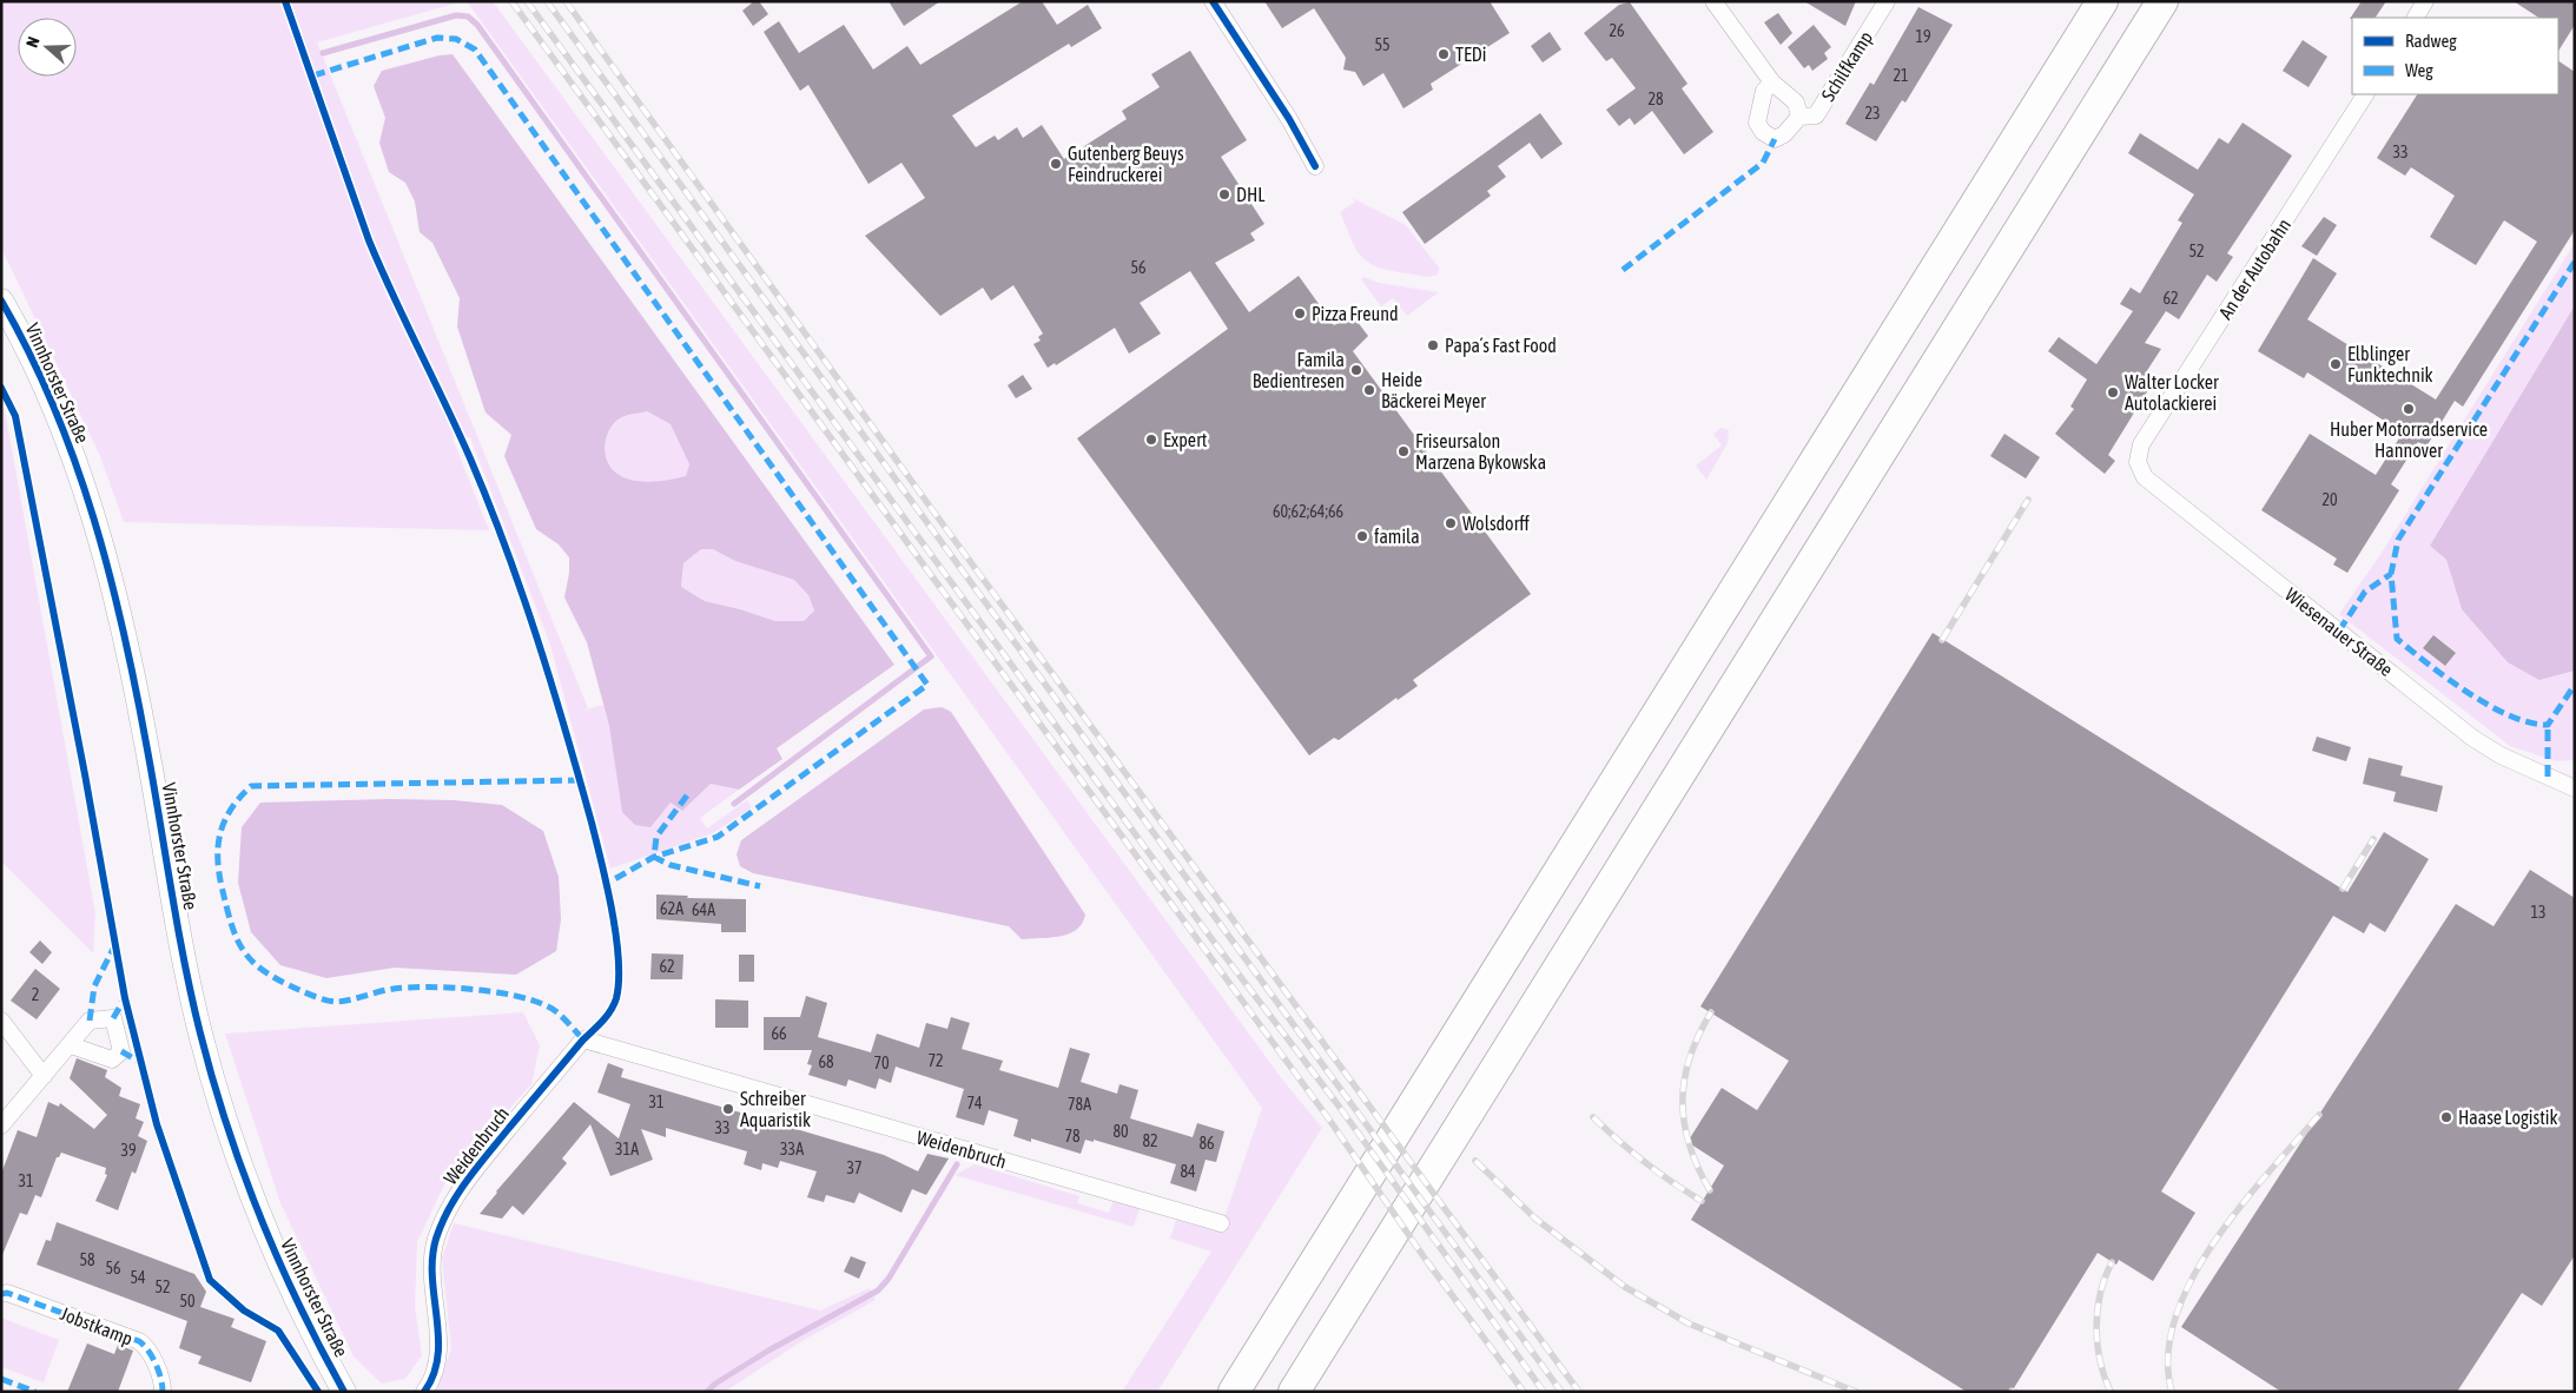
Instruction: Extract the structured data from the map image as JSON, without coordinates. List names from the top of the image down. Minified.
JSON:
{"streets":{"street":["Schilfkamp","An der Autobahn","Vinnhorster Straße","Wiesenauer Straße","Weidenbruch","Jobstkamp"]},"crossings":[["An der Autobahn","Wiesenauer Straße"]],"places":["TEDi","Gutenberg Beuys Feindruckerei","DHL","Pizza Freund","Papa´s Fast Food","Elblinger Funktechnik","Famila Bedientresen","Heide Bäckerei Meyer","Walter Locker Autolackierei","Huber Motorradservice Hannover","Expert","Friseursalon Marzena Bykowska","Wolsdorff","famila","Schreiber Aquaristik","Haase Logistik"],"house_numbers":["26","19","55","21","28","23","33","52","56","62","20","60;62;64;66","62A","64A","13","62","2","66","72","68","70","31","74","78A","33","80","78","82","86","31A","33A","39","37","84","31","58","56","54","52","50"],"legend":["Radweg","Weg"],"north":"left"}
